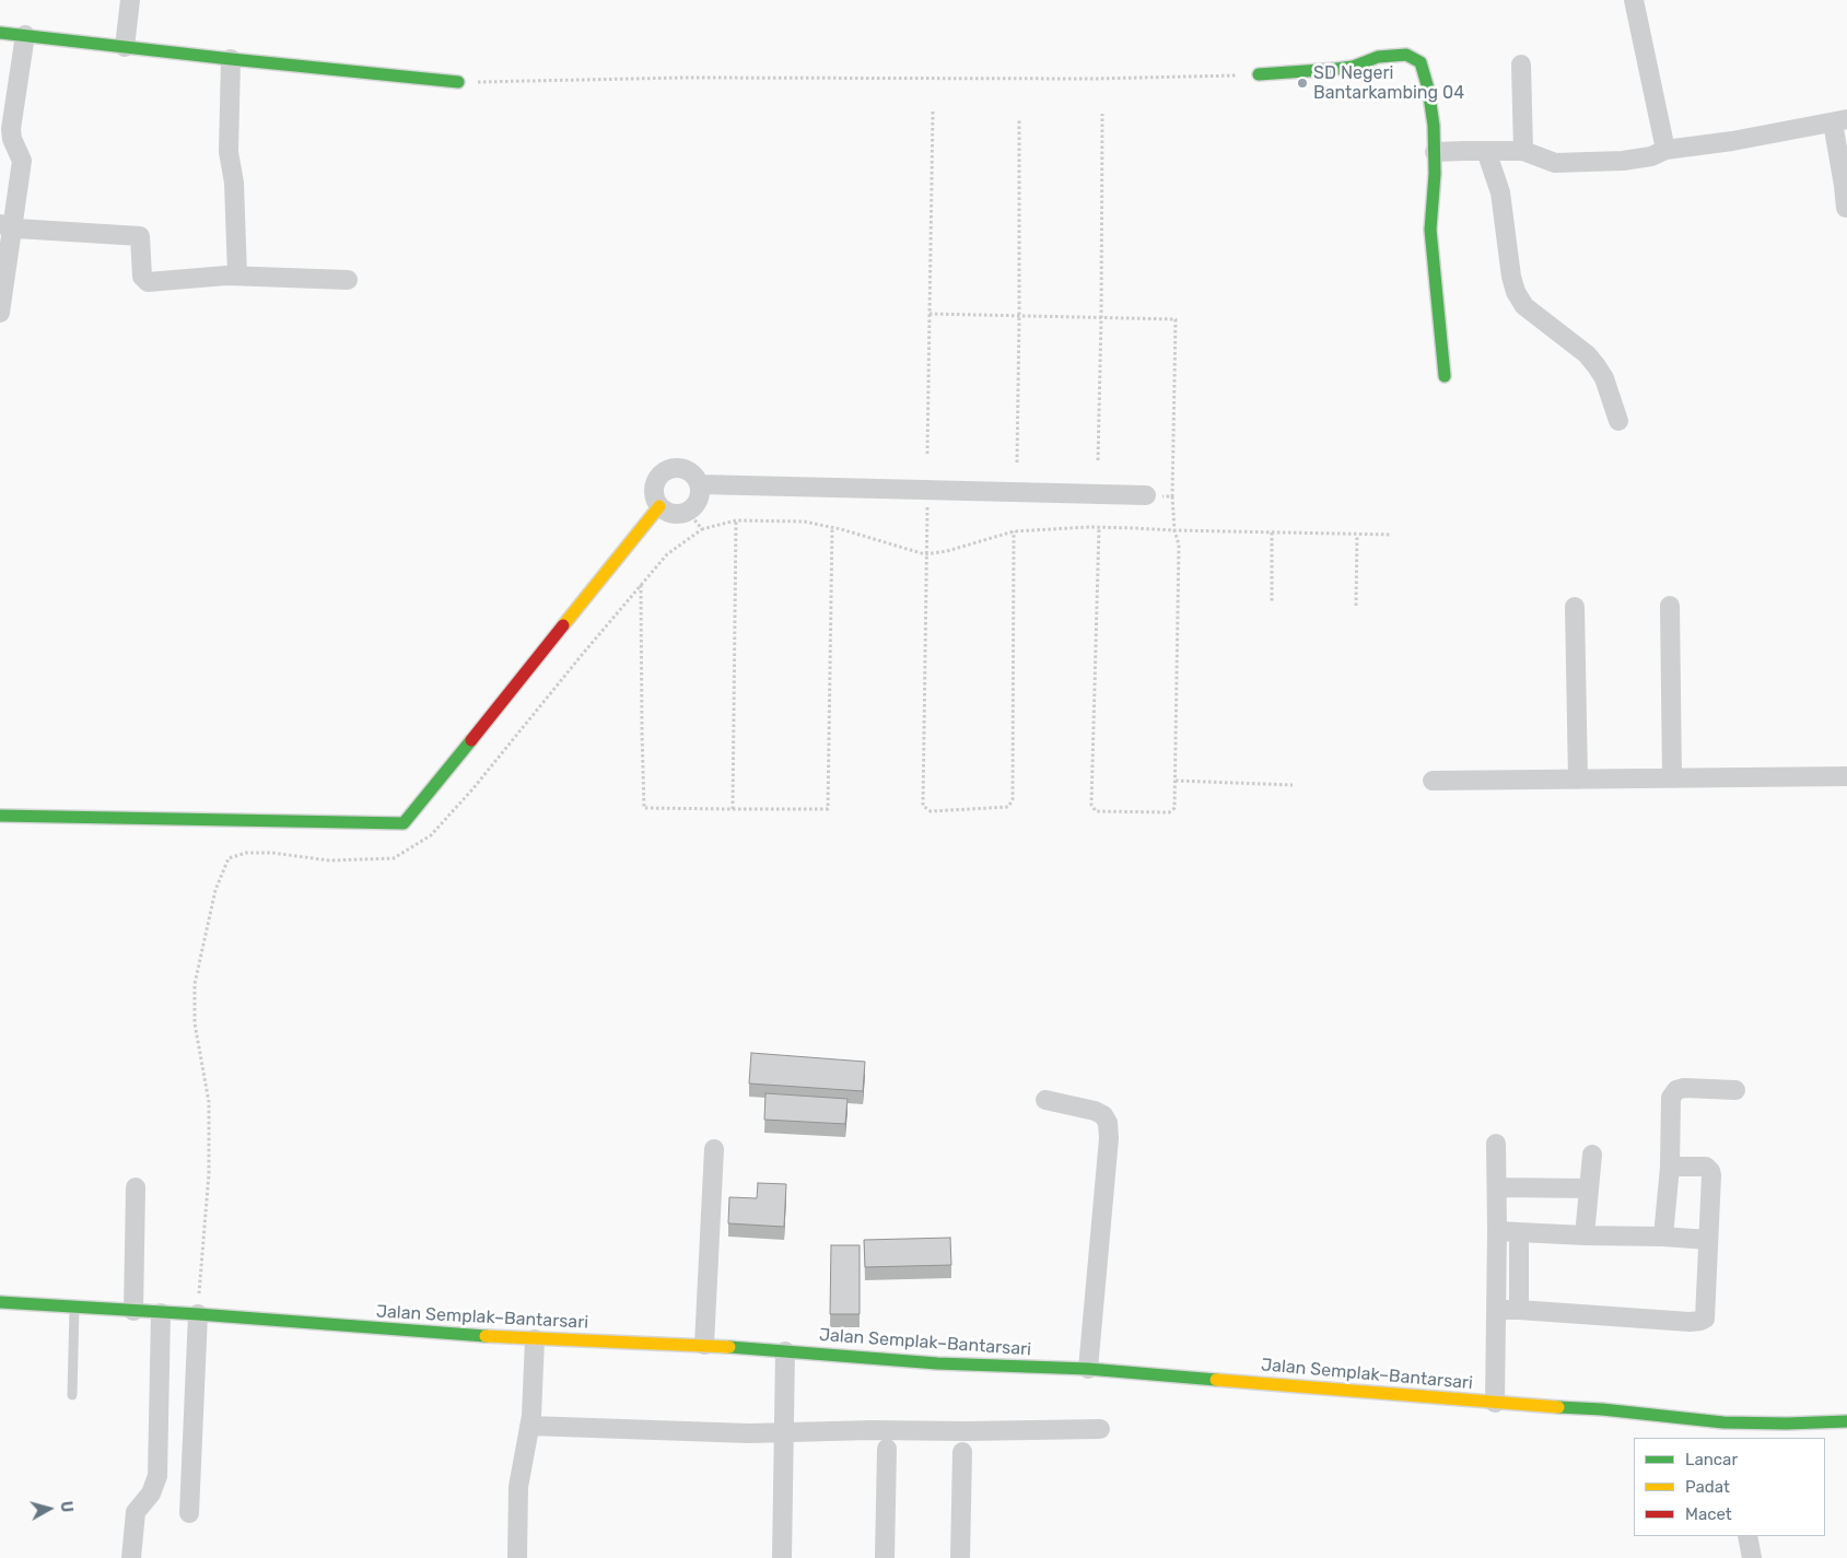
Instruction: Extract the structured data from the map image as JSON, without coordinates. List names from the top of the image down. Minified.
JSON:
{"streets":{"street":["Jalan Semplak–Bantarsari"]},"places":["SD Negeri Bantarkambing 04"],"legend":["Lancar","Padat","Macet"],"north":"right"}
